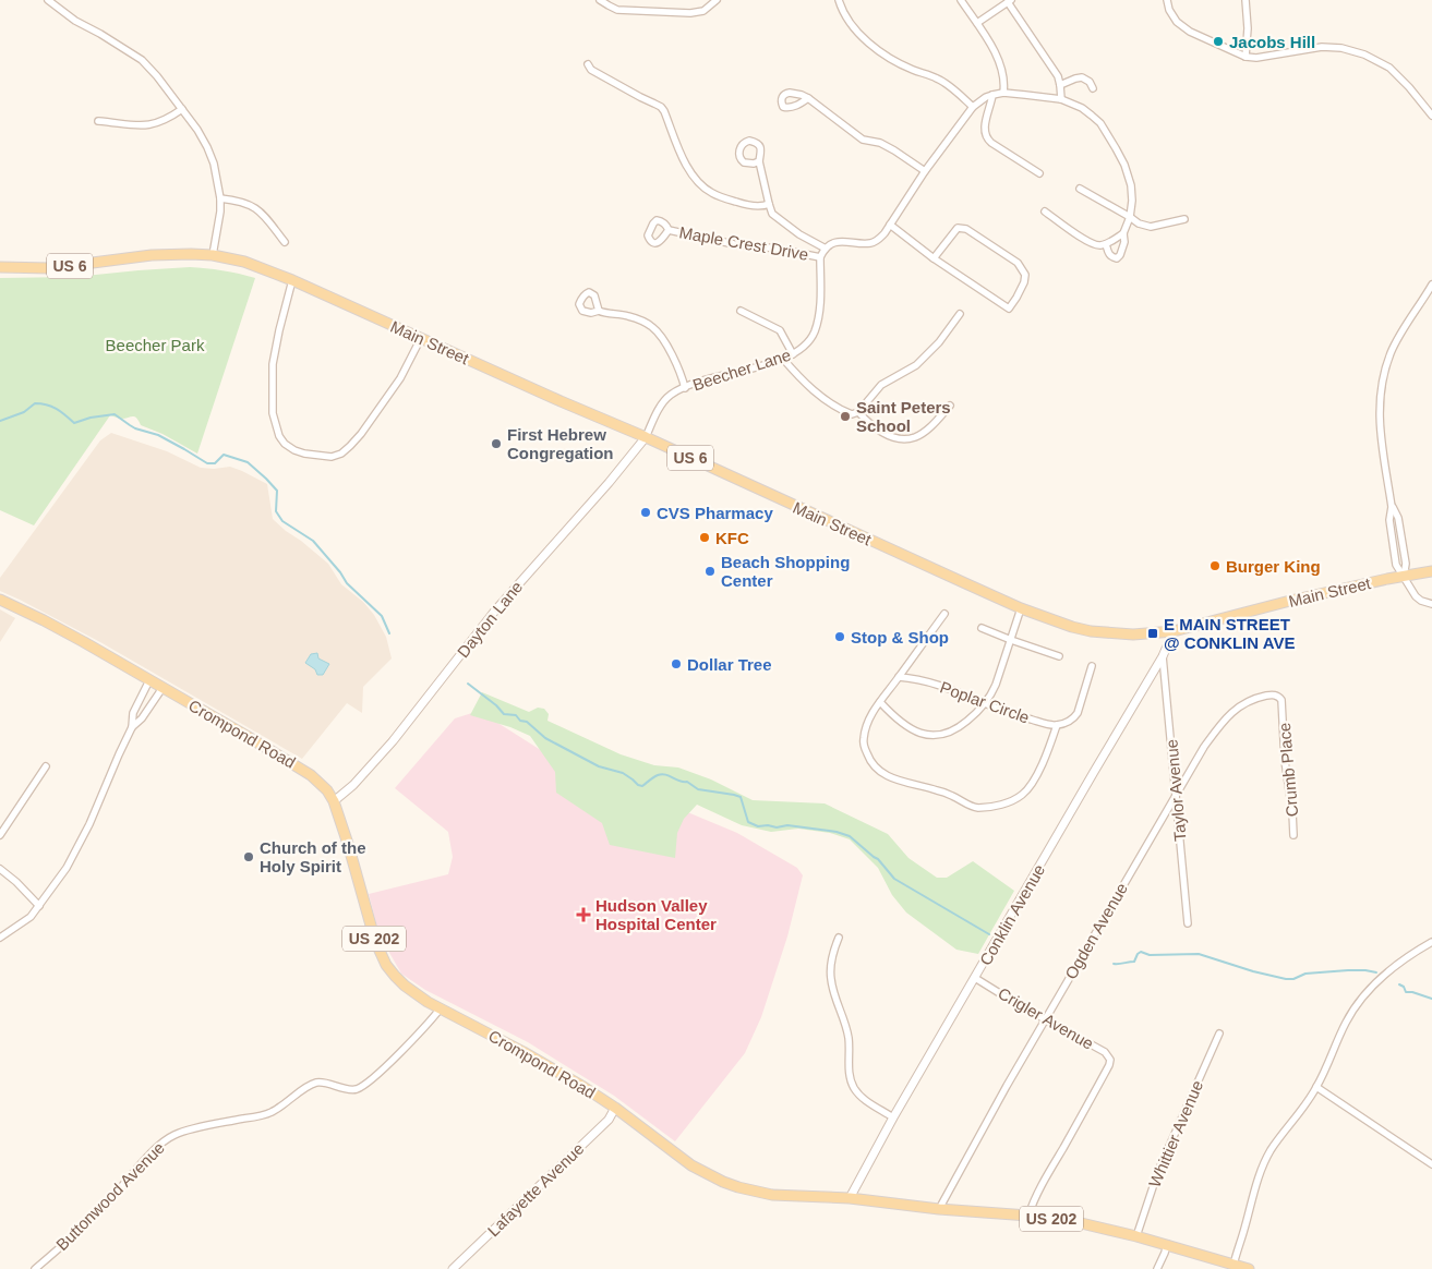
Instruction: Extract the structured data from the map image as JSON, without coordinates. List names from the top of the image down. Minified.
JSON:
{"streets":{"main road":["US 6","Main Street","Crompond Road","US 202"],"street":["Maple Crest Drive","Beecher Lane","Dayton Lane","Poplar Circle","Crumb Place","Taylor Avenue","Conklin Avenue","Ogden Avenue","Crigler Avenue","Whittier Avenue","Lafayette Avenue","Buttonwood Avenue"]},"crossings":[["Maple Crest Drive","Beecher Lane"],["Main Street","Beecher Lane"],["Main Street","Dayton Lane"],["Main Street","Conklin Avenue"],["Beecher Lane","Dayton Lane"],["Dayton Lane","Crompond Road"],["Crompond Road","Conklin Avenue"],["Crompond Road","Ogden Avenue"],["Crompond Road","Crigler Avenue"],["Crompond Road","Whittier Avenue"],["Crompond Road","Lafayette Avenue"],["Crompond Road","Buttonwood Avenue"],["Crumb Place","Ogden Avenue"],["Taylor Avenue","Conklin Avenue"],["Taylor Avenue","Ogden Avenue"],["Conklin Avenue","Crigler Avenue"],["Ogden Avenue","Crigler Avenue"]],"parks":["Beecher Park"],"places":{"other":["Jacobs Hill","Saint Peters School","First Hebrew Congregation","CVS Pharmacy","KFC","Burger King","Beach Shopping Center","Stop & Shop","Dollar Tree","Church of the Holy Spirit"],"transit":["E MAIN STREET @ CONKLIN AVE"],"health":["Hudson Valley Hospital Center"]}}
